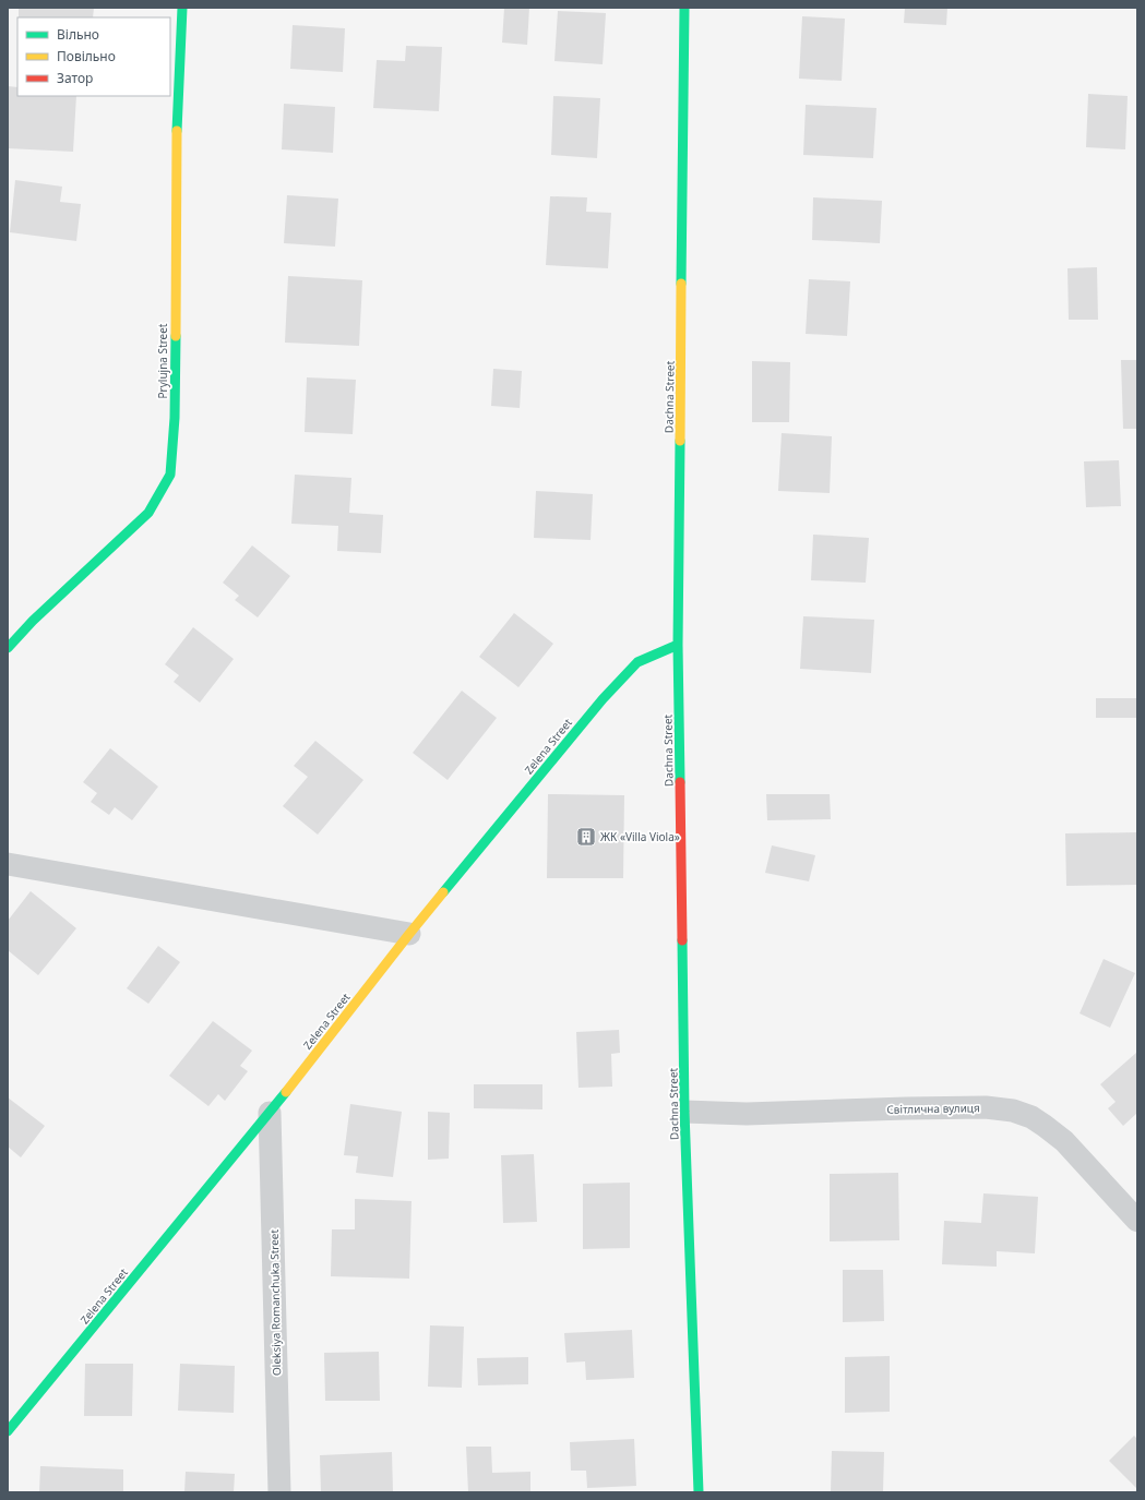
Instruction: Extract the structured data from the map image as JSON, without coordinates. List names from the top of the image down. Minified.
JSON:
{"streets":{"street":["Prylujna Street","Dachna Street","Zelena Street","Світлична вулиця","Oleksiya Romanchuka Street"]},"crossings":[["Dachna Street","Zelena Street"],["Dachna Street","Світлична вулиця"],["Zelena Street","Oleksiya Romanchuka Street"]],"places":{"building":["ЖК «Villa Viola»"]},"legend":["Вільно","Повільно","Затор"]}
